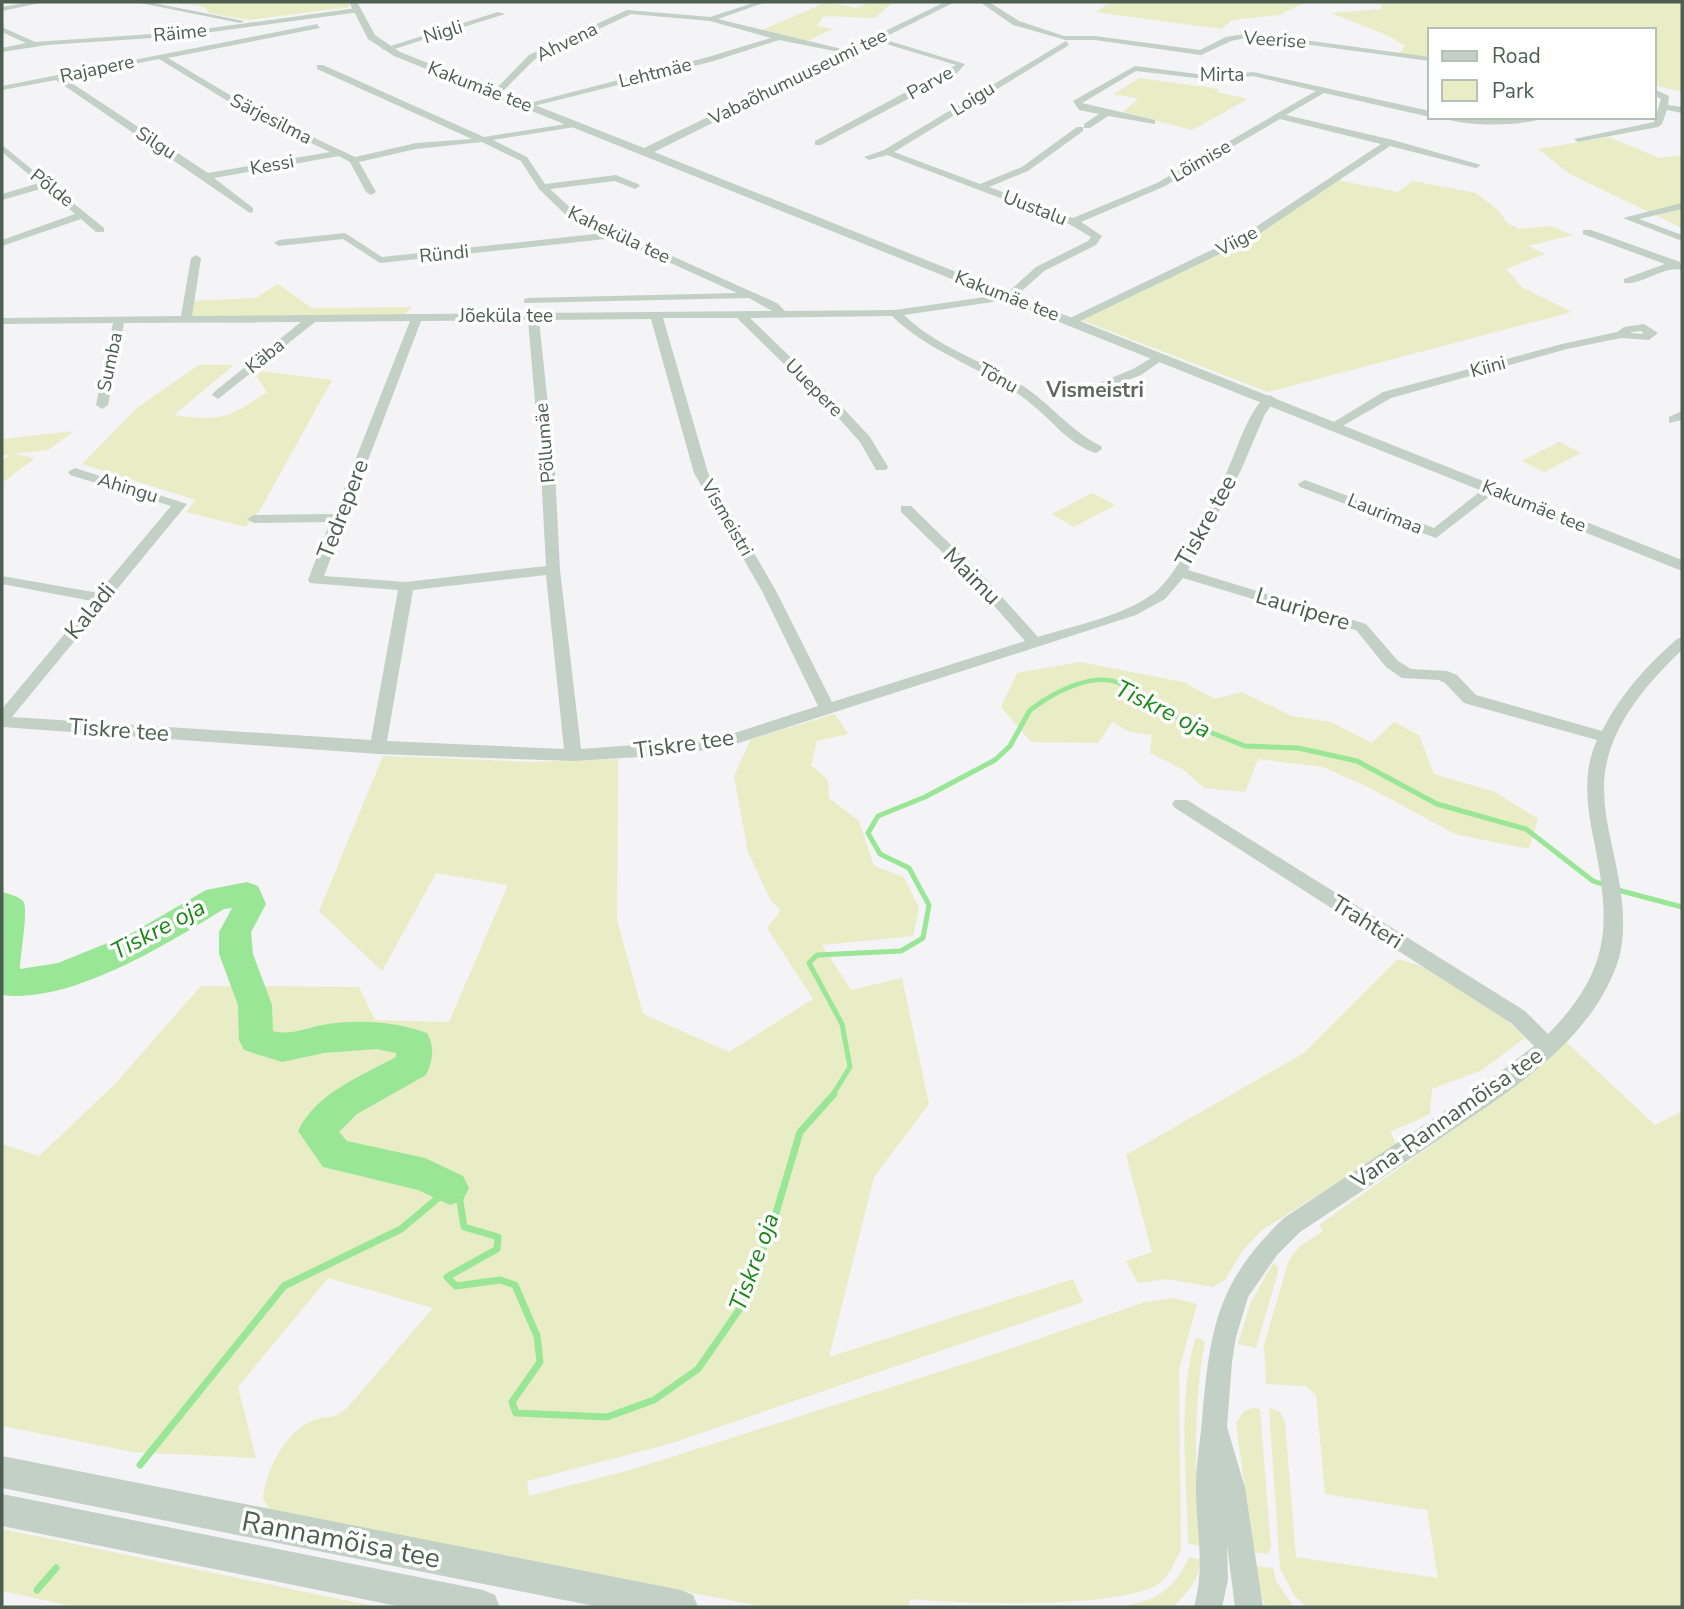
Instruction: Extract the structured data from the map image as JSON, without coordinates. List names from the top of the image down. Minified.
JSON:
{"streets":{"street":["Nigli","Räime","Veerise","Ahvena","Rajapere","Lehtmäe","Mirta","Vabaõhumuuseumi tee","Parve","Kakumäe tee","Loigu","Särjesilma","Silgu","Lõimise","Kessi","Põlde","Uustalu","Kaheküla tee","Viige","Ründi","Jõeküla tee","Käba","Sumba","Kiini","Tõnu","Uuepere","Põllumäe","Ahingu","Tedrepere","Laurimaa","Vismeistri","Tiskre tee","Maimu","Lauripere","Kaladi","Trahteri","Vana-Rannamõisa tee","Rannamõisa tee"]},"crossings":[["Nigli","Kakumäe tee"],["Räime","Kakumäe tee"],["Veerise","Mirta"],["Ahvena","Lehtmäe"],["Ahvena","Kakumäe tee"],["Rajapere","Särjesilma"],["Rajapere","Silgu"],["Lehtmäe","Vabaõhumuuseumi tee"],["Lehtmäe","Kakumäe tee"],["Mirta","Lõimise"],["Vabaõhumuuseumi tee","Parve"],["Vabaõhumuuseumi tee","Kakumäe tee"],["Kakumäe tee","Uustalu"],["Kakumäe tee","Viige"],["Kakumäe tee","Jõeküla tee"],["Kakumäe tee","Kiini"],["Kakumäe tee","Laurimaa"],["Kakumäe tee","Tiskre tee"],["Loigu","Uustalu"],["Särjesilma","Kessi"],["Silgu","Kessi"],["Lõimise","Uustalu"],["Uustalu","Jõeküla tee"],["Kaheküla tee","Ründi"],["Kaheküla tee","Jõeküla tee"],["Jõeküla tee","Käba"],["Jõeküla tee","Sumba"],["Jõeküla tee","Tõnu"],["Jõeküla tee","Uuepere"],["Jõeküla tee","Põllumäe"],["Jõeküla tee","Tedrepere"],["Jõeküla tee","Vismeistri"],["Põllumäe","Tiskre tee"],["Ahingu","Kaladi"],["Vismeistri","Tiskre tee"],["Tiskre tee","Maimu"],["Tiskre tee","Lauripere"],["Tiskre tee","Kaladi"],["Lauripere","Vana-Rannamõisa tee"],["Trahteri","Vana-Rannamõisa tee"]],"districts":["Vismeistri"],"water":["Tiskre oja"],"legend":["Road","Park"]}
